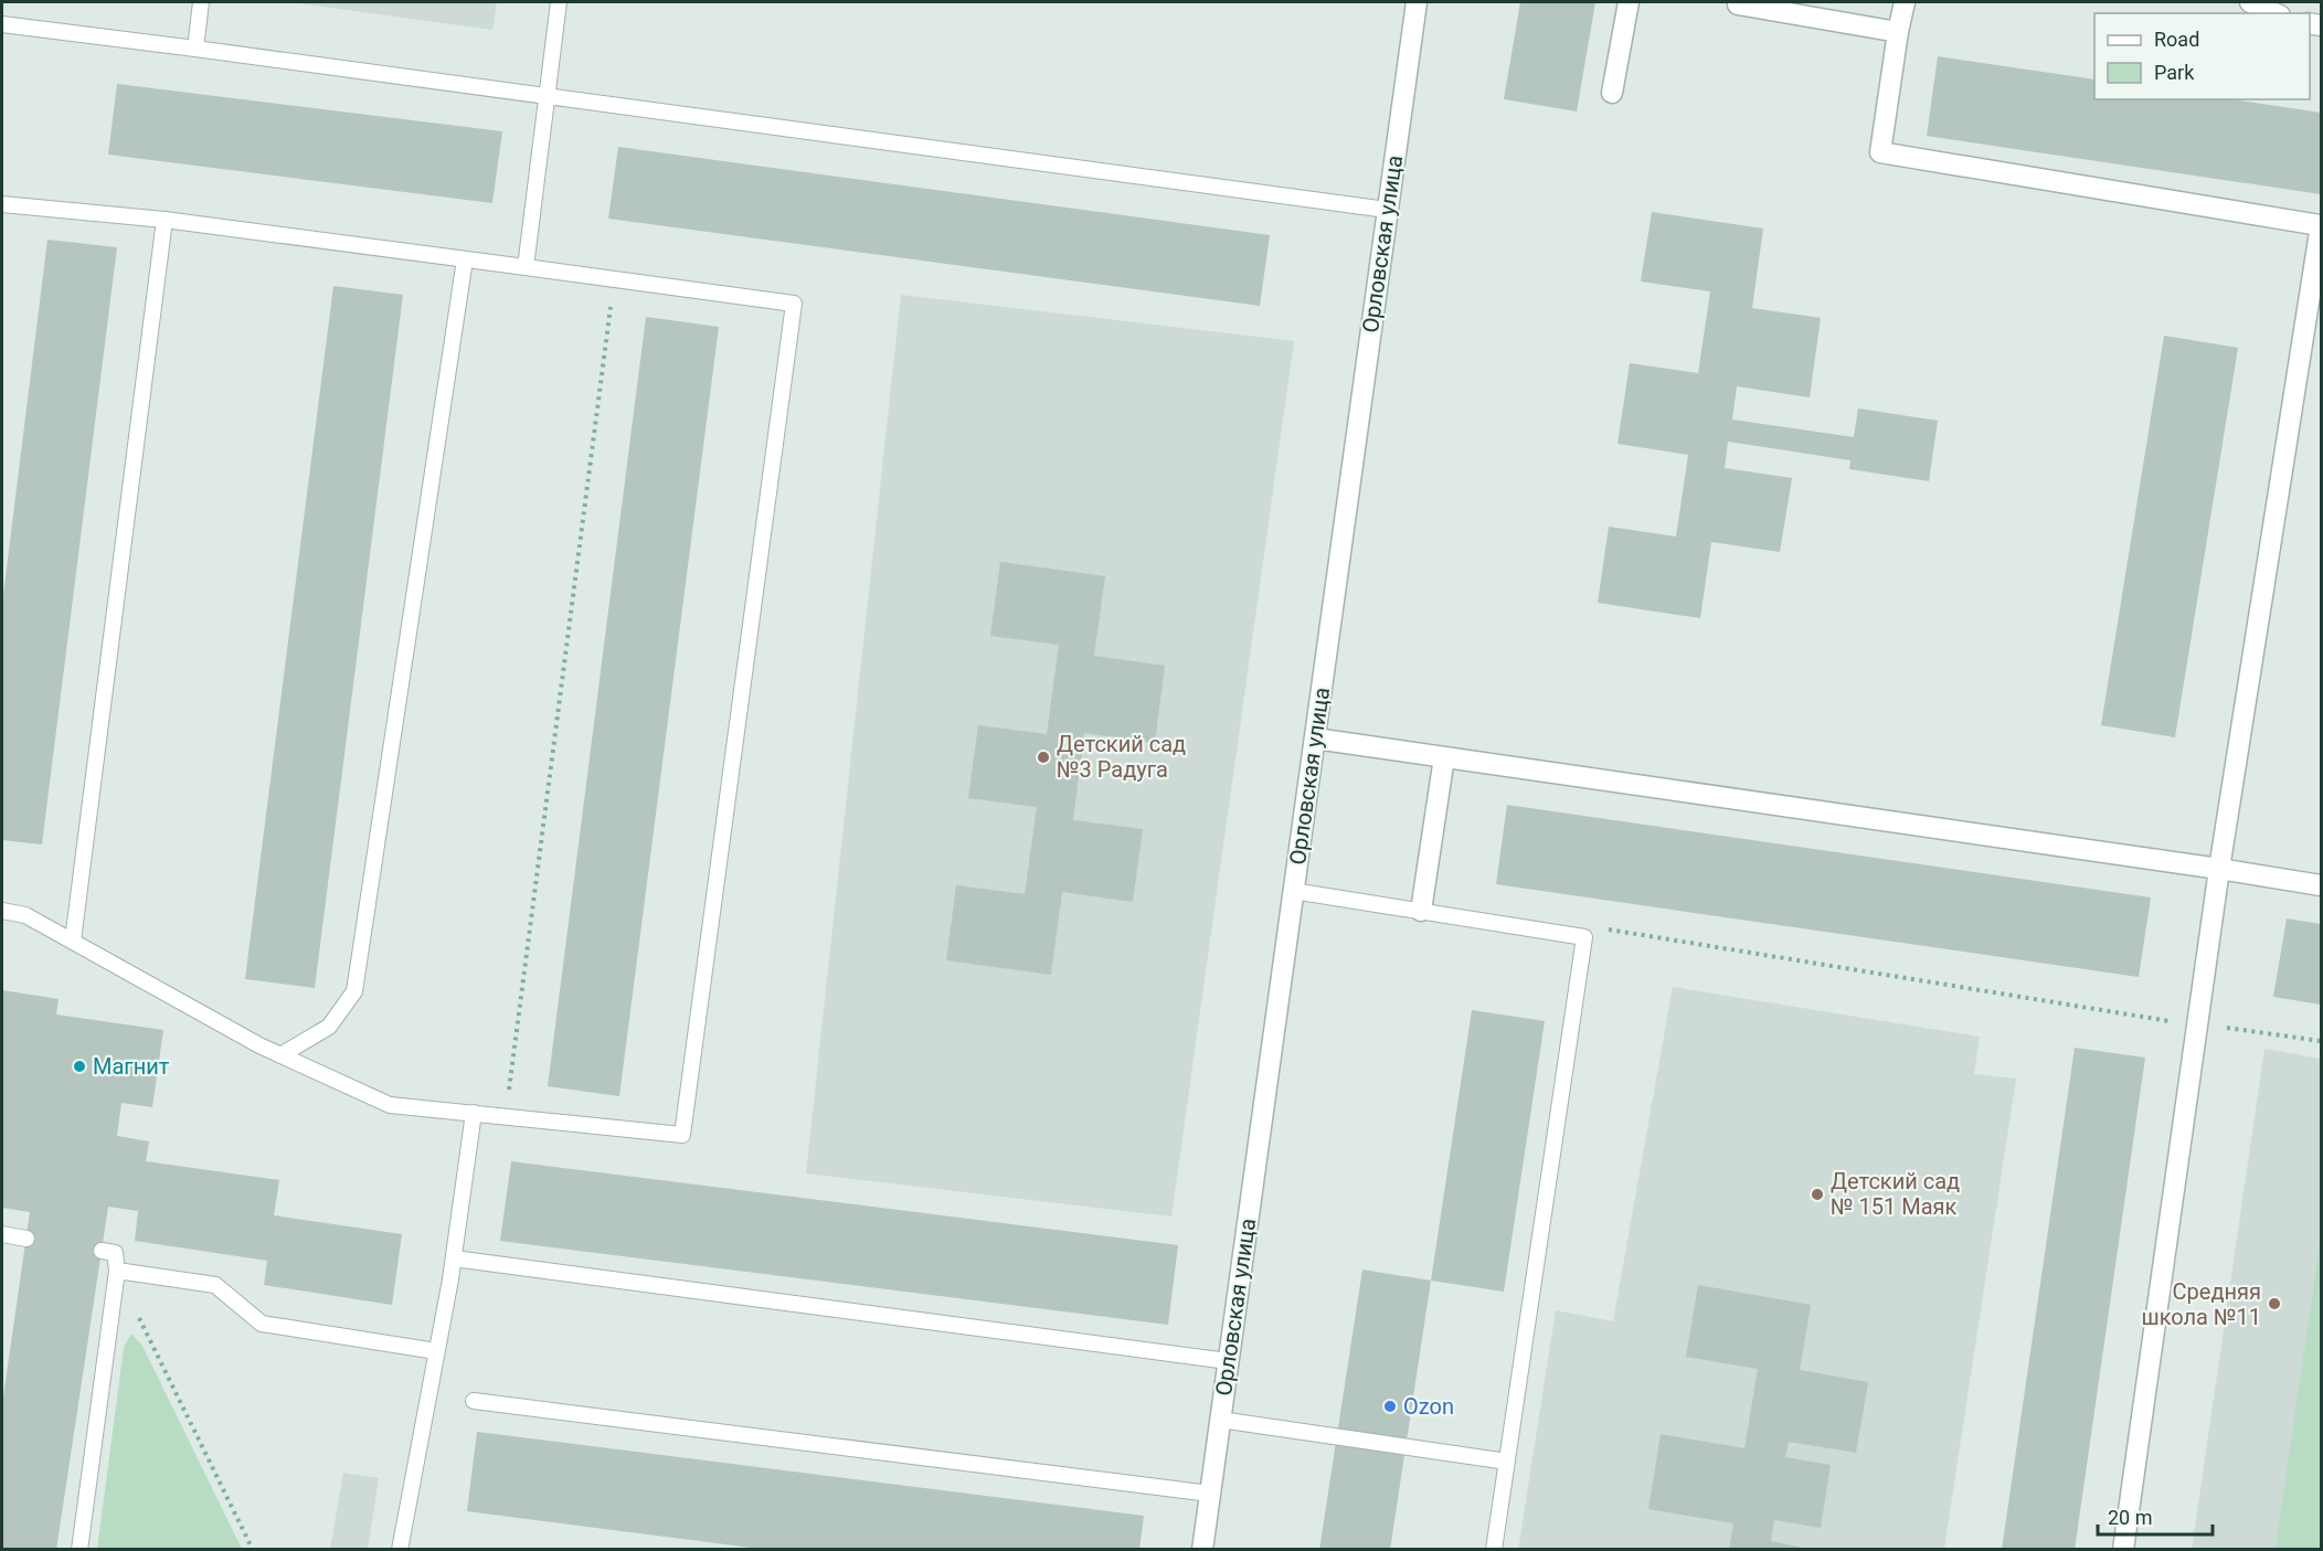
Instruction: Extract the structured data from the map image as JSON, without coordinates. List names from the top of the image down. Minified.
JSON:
{"streets":{"street":["Орловская улица"]},"places":["Детский сад №3 Радуга","Магнит","Детский сад № 151 Маяк","Средняя школа №11","Ozon"],"legend":["Road","Park"],"scale_bar":"20 m"}
